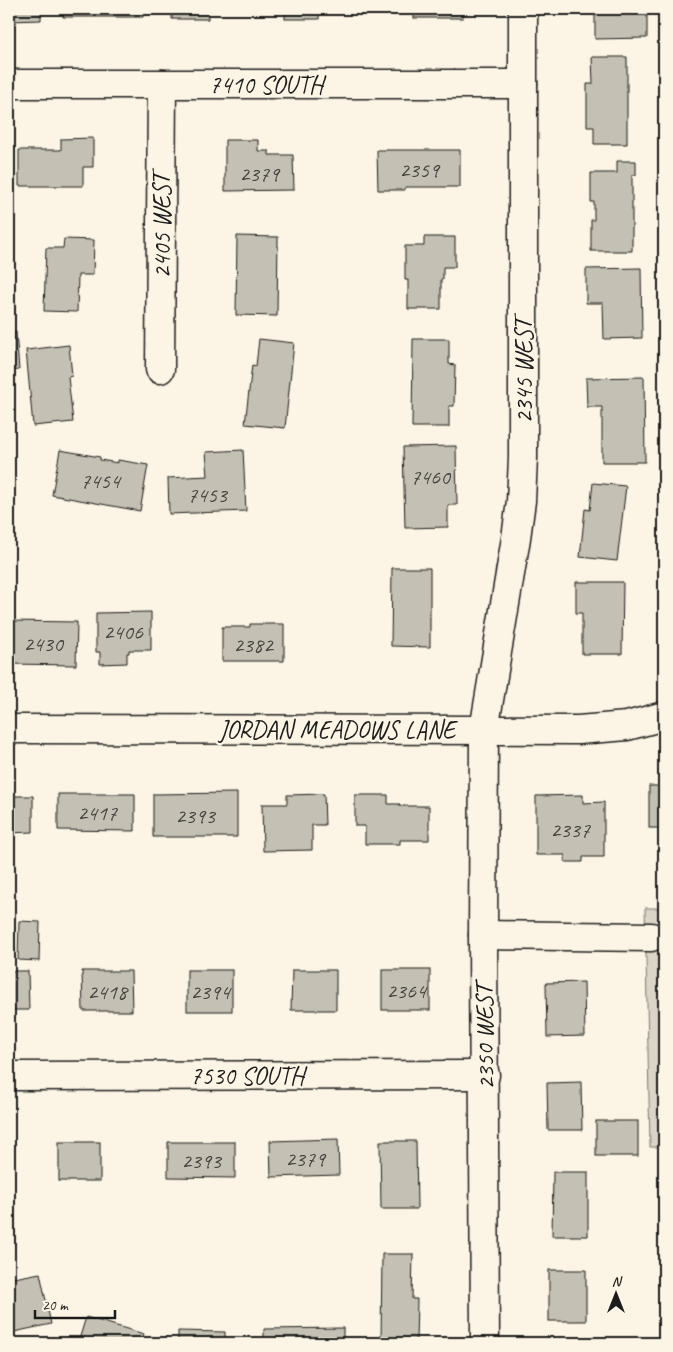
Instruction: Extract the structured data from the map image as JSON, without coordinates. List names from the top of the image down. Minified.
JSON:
{"streets":{"street":["7410 SOUTH","2405 WEST","2345 WEST","JORDAN MEADOWS LANE","2350 WEST","7530 SOUTH"]},"crossings":[["7410 SOUTH","2405 WEST"],["7410 SOUTH","2345 WEST"],["2345 WEST","JORDAN MEADOWS LANE"],["2345 WEST","2350 WEST"],["JORDAN MEADOWS LANE","2350 WEST"],["2350 WEST","7530 SOUTH"]],"house_numbers":["2359","2379","7460","7454","7453","2406","2430","2382","2417","2393","2337","2364","2418","2394","2379","2393"],"scale_bar":"20 m","north":"top"}
